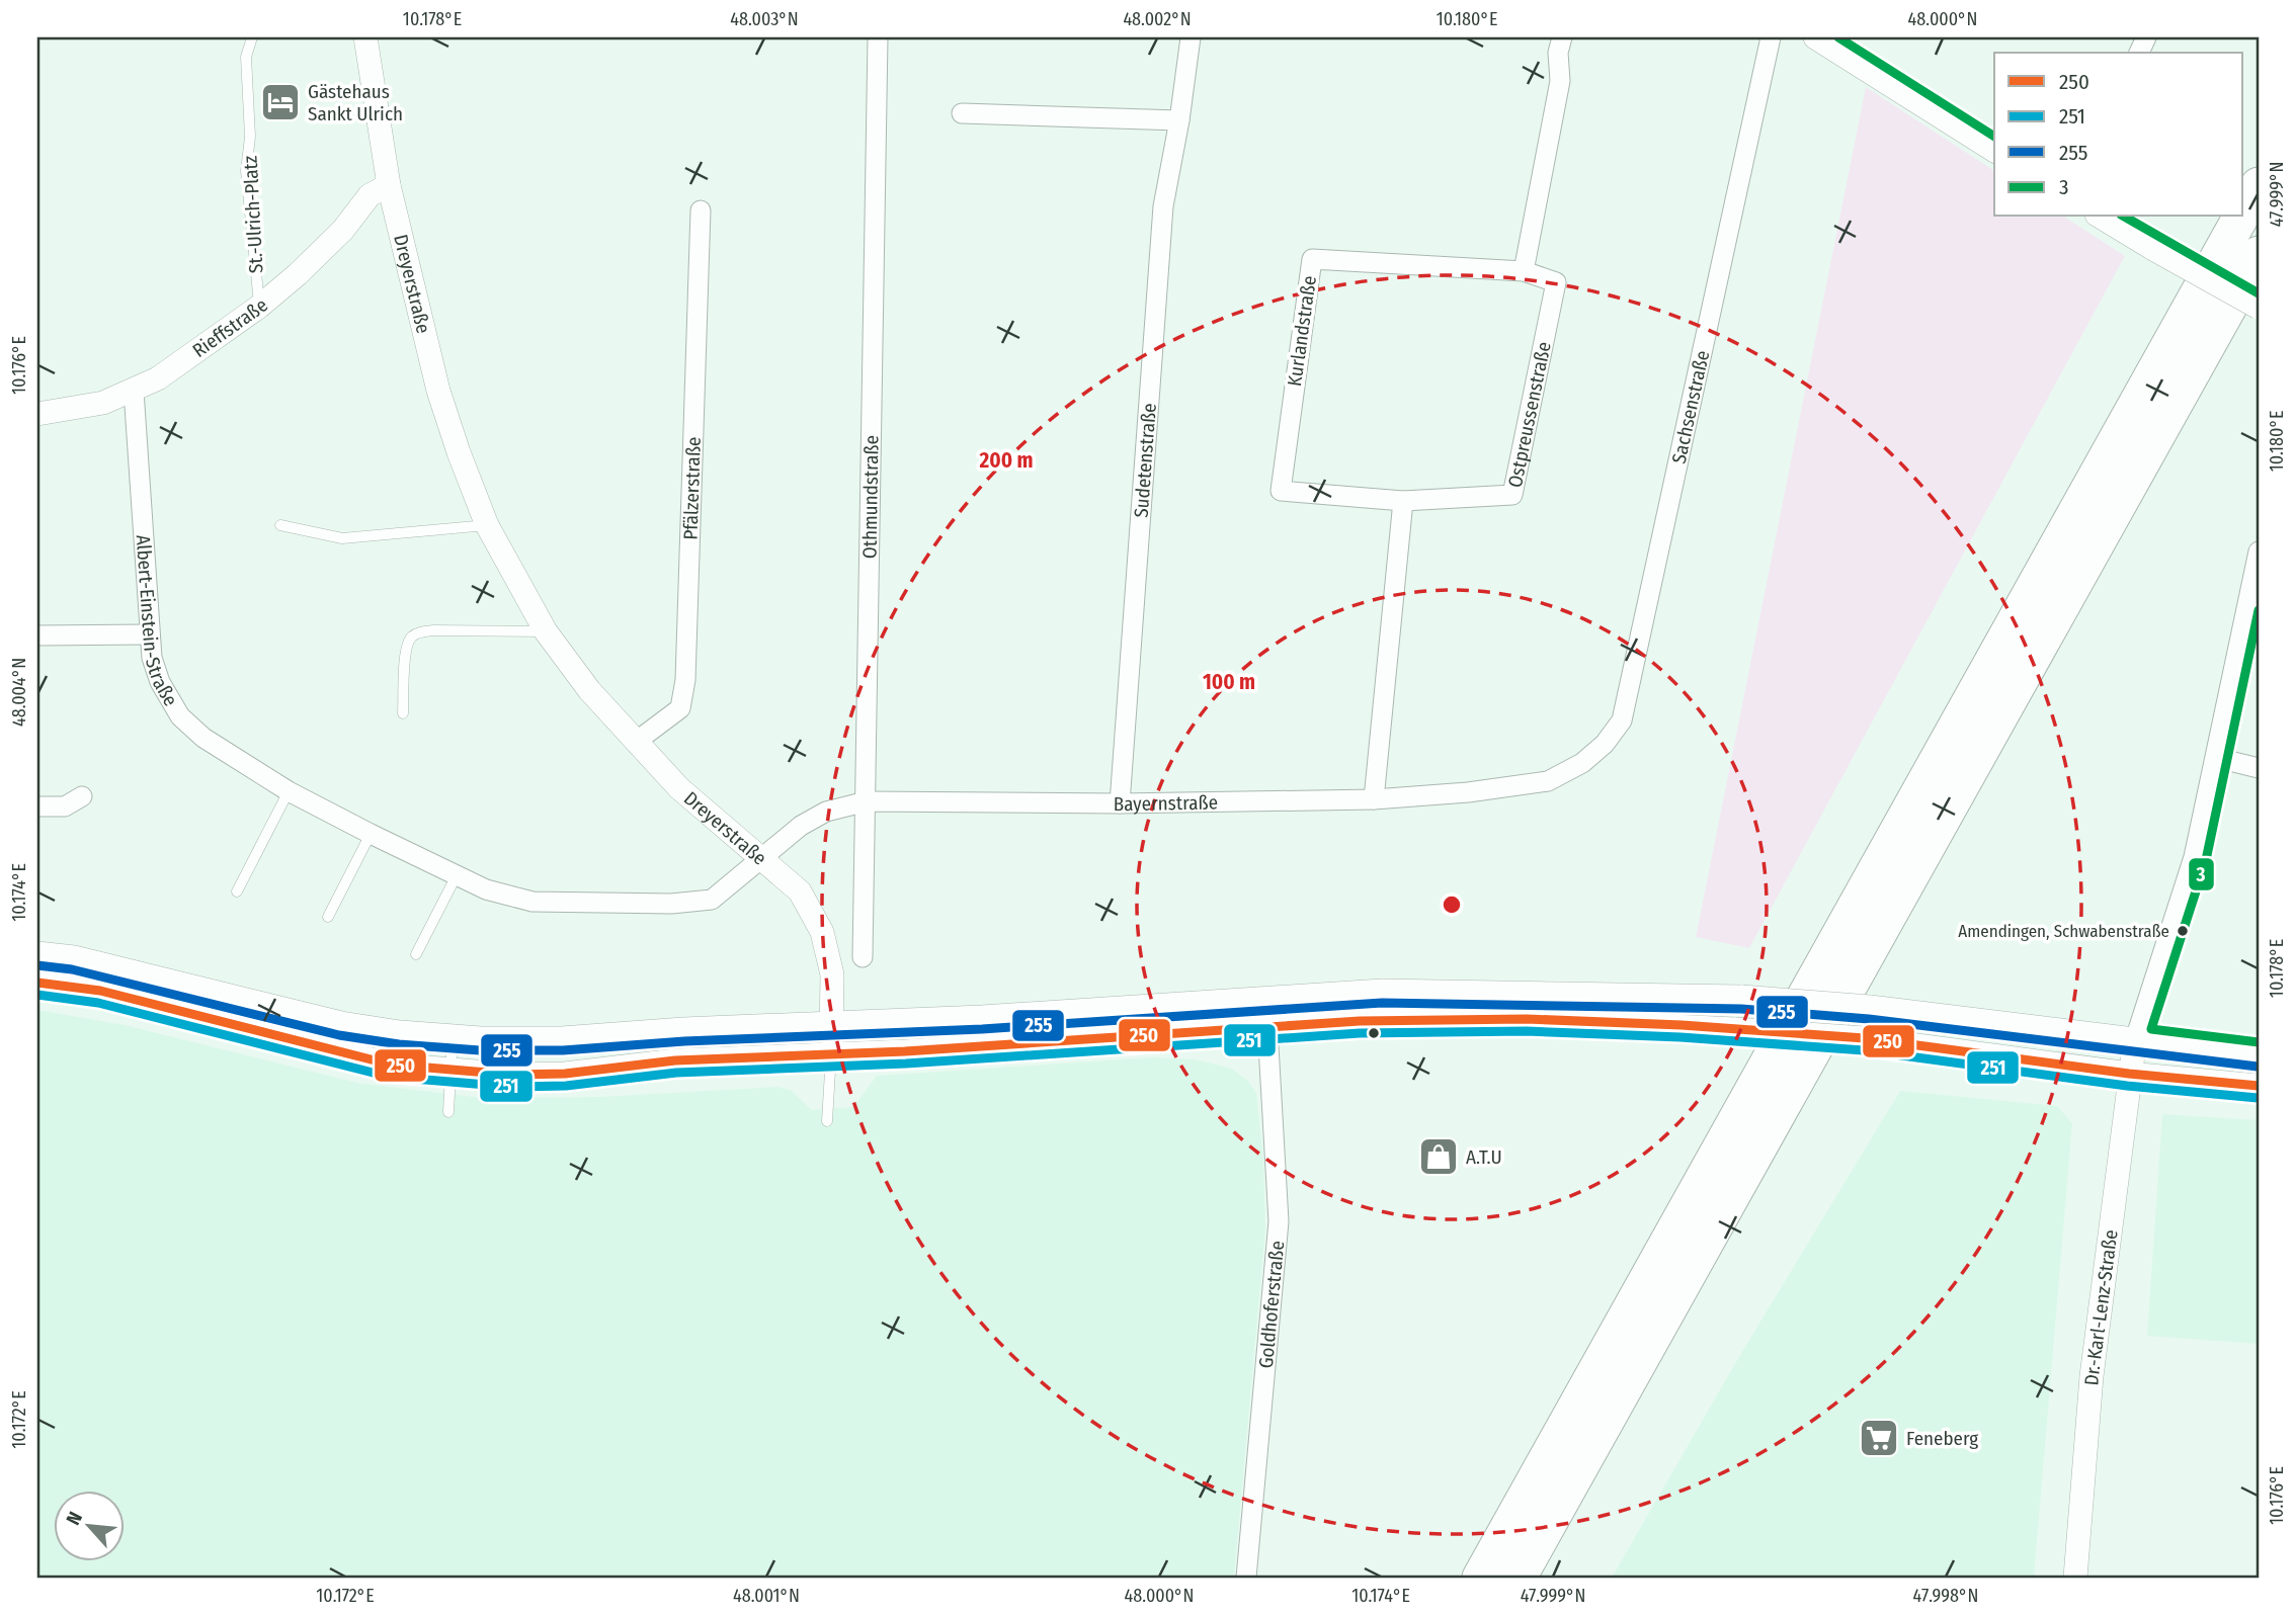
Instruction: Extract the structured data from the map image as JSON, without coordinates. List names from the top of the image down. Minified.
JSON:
{"streets":{"street":["Dreyerstraße","Rieffstraße","Kurlandstraße","Sachsenstraße","Ostpreussenstraße","Sudetenstraße","Pfälzerstraße","Othmundstraße","Albert-Einstein-Straße","Bayernstraße","Goldhoferstraße","Dr.-Karl-Lenz-Straße"],"lane":["St.-Ulrich-Platz"]},"crossings":[["St.-Ulrich-Platz","Rieffstraße"],["Dreyerstraße","Rieffstraße"],["Dreyerstraße","Pfälzerstraße"],["Dreyerstraße","Albert-Einstein-Straße"],["Dreyerstraße","Bayernstraße"],["Rieffstraße","Albert-Einstein-Straße"],["Kurlandstraße","Ostpreussenstraße"],["Sachsenstraße","Bayernstraße"],["Sudetenstraße","Bayernstraße"],["Othmundstraße","Bayernstraße"],["Albert-Einstein-Straße","Bayernstraße"]],"places":{"hotel":["Gästehaus Sankt Ulrich"],"other":["Amendingen, Schwabenstraße"],"shop":["A.T.U"],"supermarket":["Feneberg"]},"lines":["transit line 3","transit line 255","transit line 250","transit line 251"],"legend":["250","251","255","3"],"north":"top left","coordinates":["10.178°E","48.003°N","48.002°N","10.180°E","48.000°N","47.999°N","10.176°E","48.004°N","10.174°E","10.172°E","48.001°N","47.998°N"],"rings":["200 m","100 m"]}
